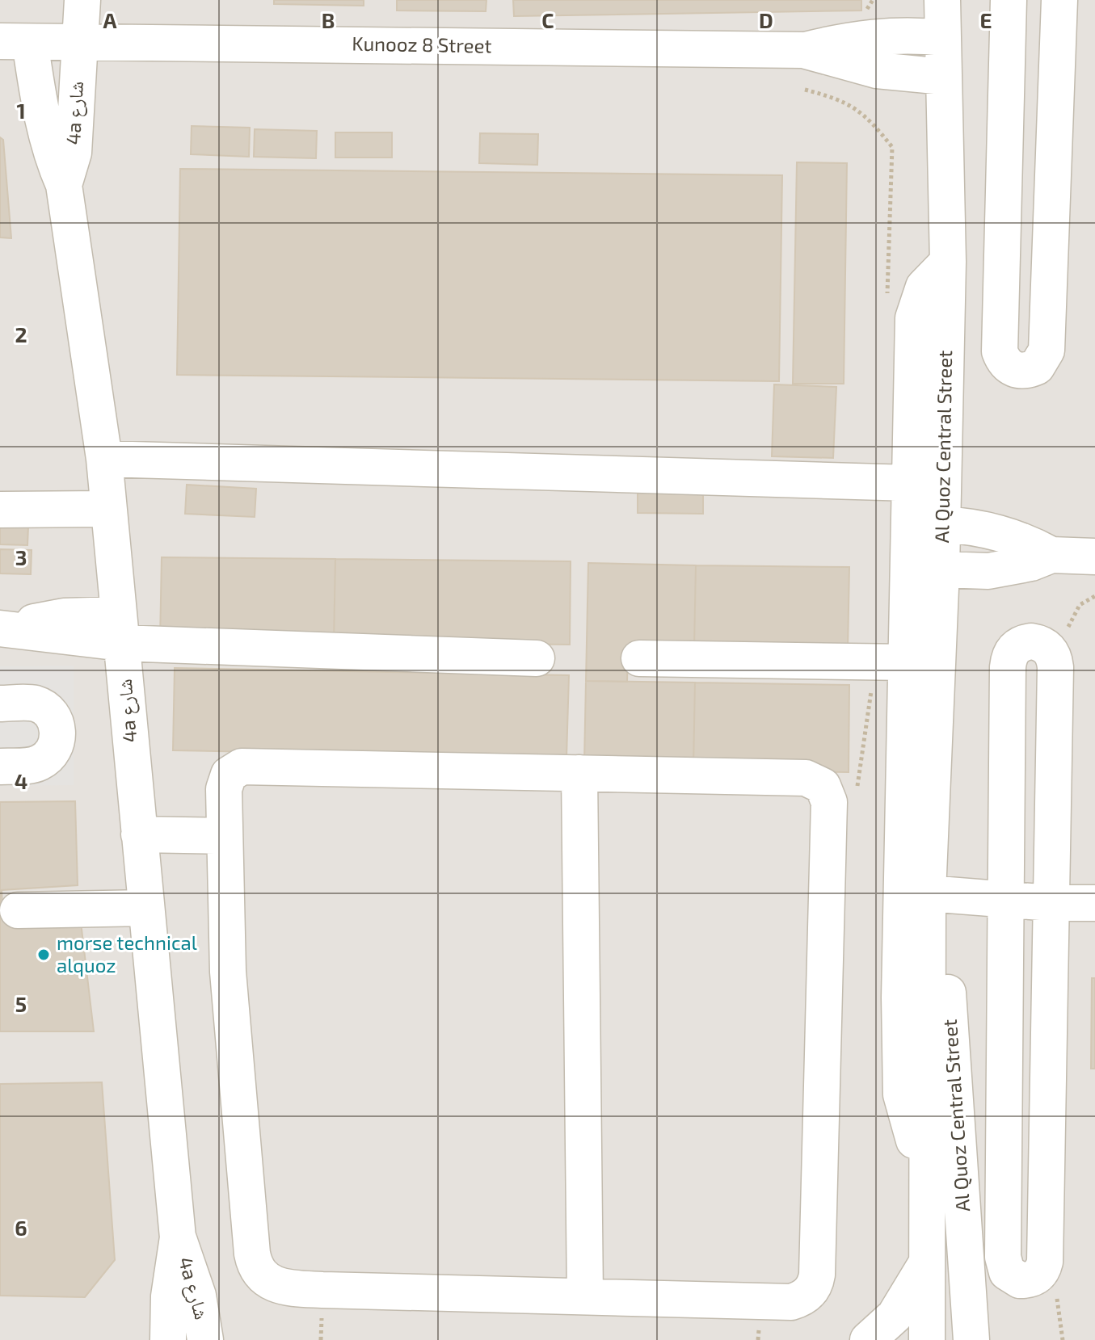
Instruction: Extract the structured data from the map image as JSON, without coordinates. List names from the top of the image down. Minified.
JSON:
{"streets":{"street":["Kunooz 8 Street","4a شارع","Al Quoz Central Street"]},"crossings":[["Kunooz 8 Street","4a شارع"],["Kunooz 8 Street","Al Quoz Central Street"]],"places":["morse technical alquoz"],"grid":{"columns":["A","B","C","D","E"],"rows":["1","2","3","4","5","6"]}}
